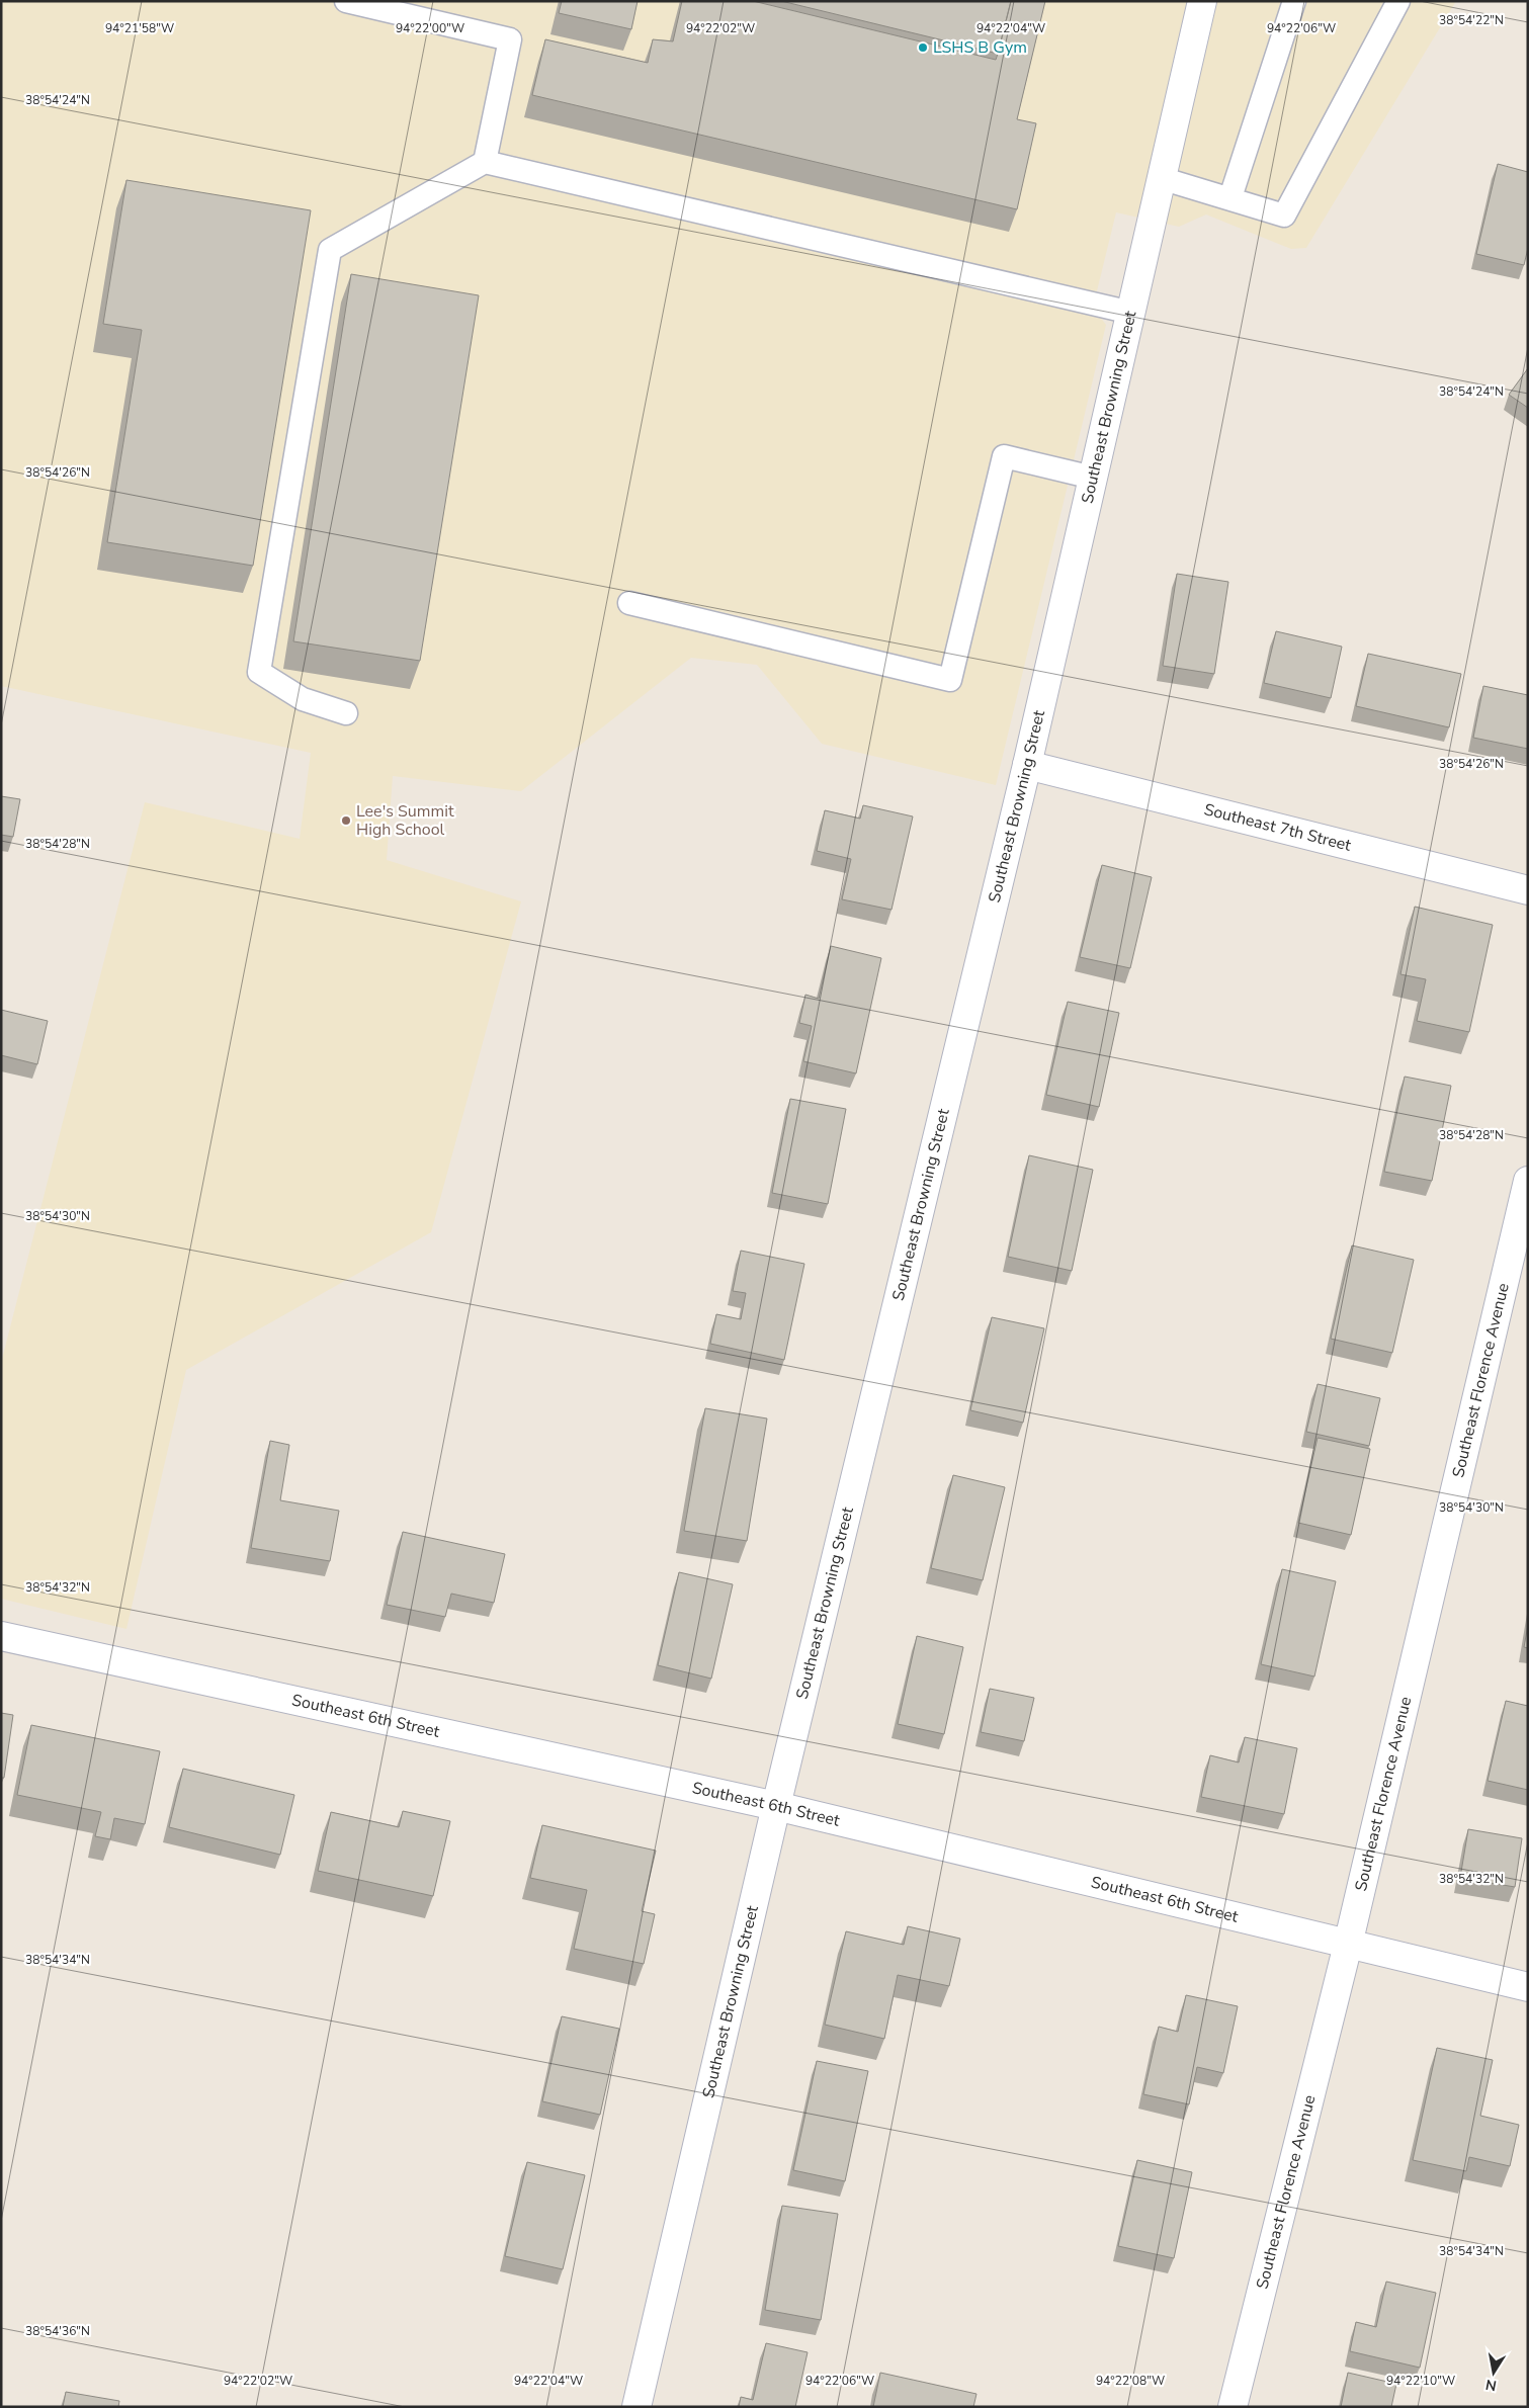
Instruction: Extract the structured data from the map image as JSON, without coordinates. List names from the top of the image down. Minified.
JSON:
{"streets":{"street":["Southeast Browning Street","Southeast 7th Street","Southeast Florence Avenue","Southeast 6th Street"]},"crossings":[["Southeast Browning Street","Southeast 7th Street"],["Southeast Browning Street","Southeast 6th Street"],["Southeast Florence Avenue","Southeast 6th Street"]],"places":["LSHS B Gym","Lee's Summit High School"],"north":"bottom","coordinates":["38°54'22\"N","94°21'58\"W","94°22'00\"W","94°22'02\"W","94°22'04\"W","94°22'06\"W","38°54'24\"N","38°54'26\"N","38°54'28\"N","38°54'30\"N","38°54'32\"N","38°54'34\"N","38°54'36\"N","94°22'08\"W","94°22'10\"W"]}
